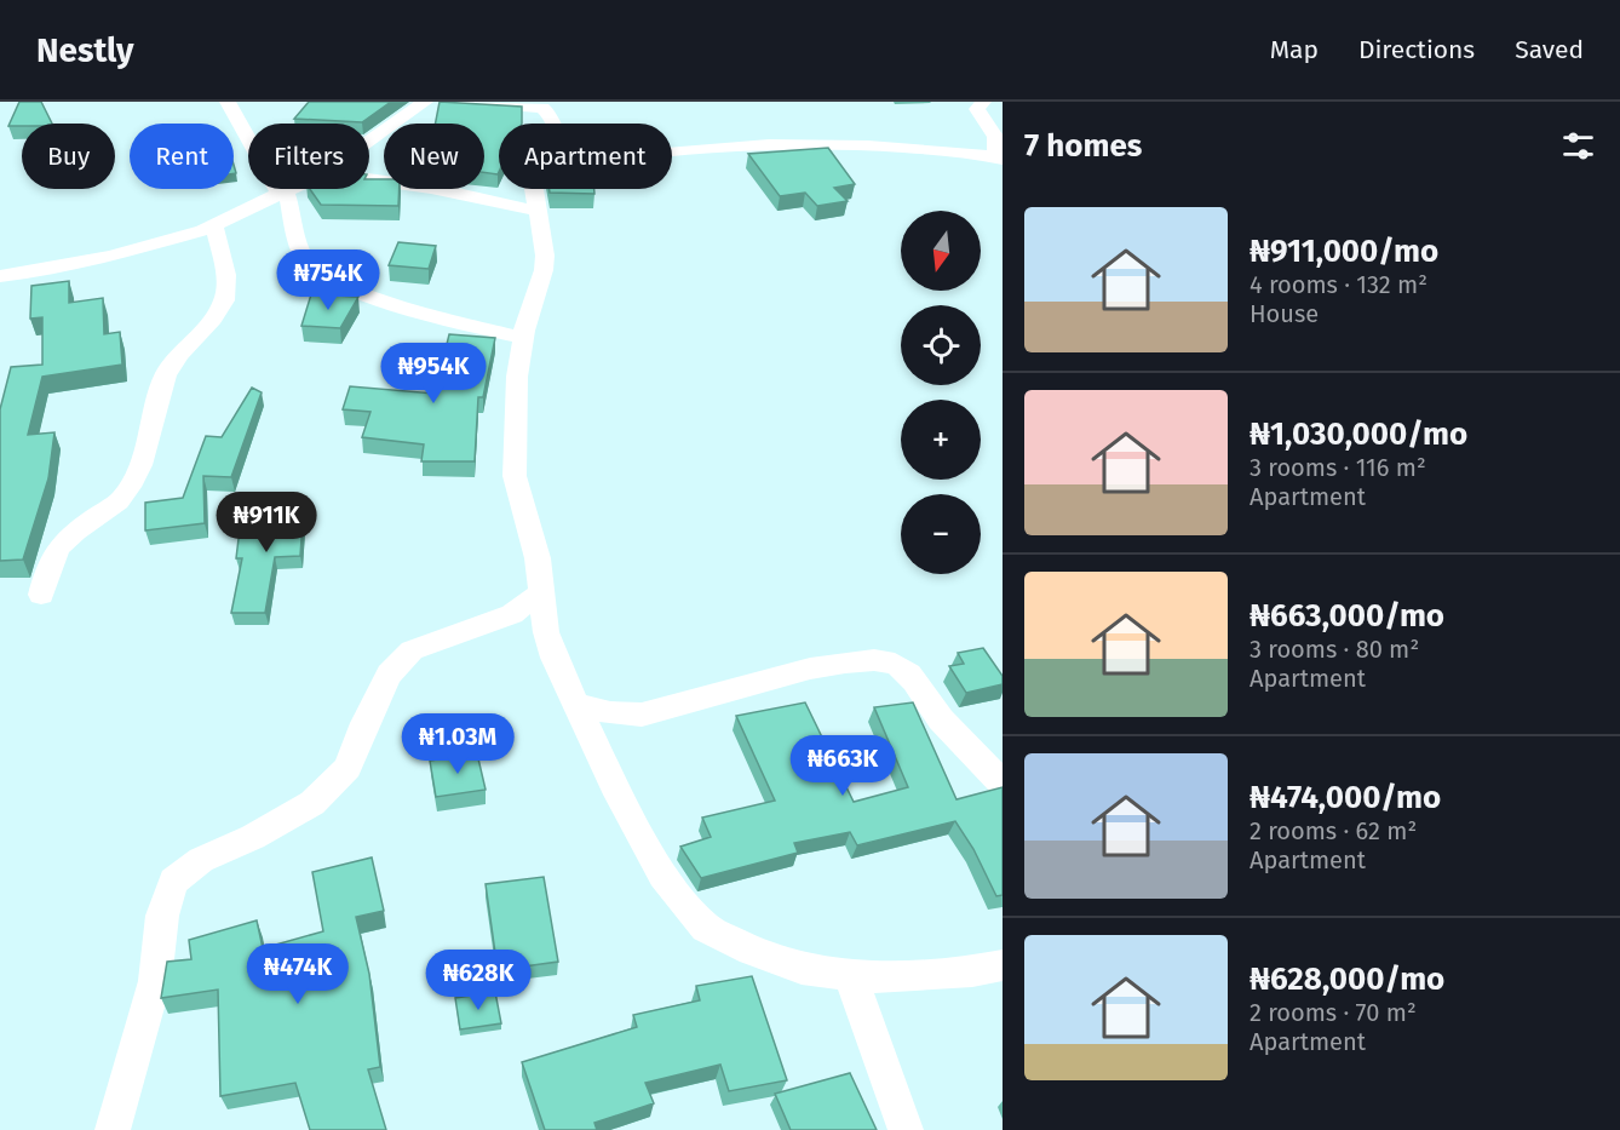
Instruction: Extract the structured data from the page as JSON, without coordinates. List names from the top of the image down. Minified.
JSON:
{"north":"bottom","page":{"header":"Nestly","nav":["Map","Directions","Saved"],"heading":"7 homes","chip":["Buy","Rent","Filters","New","Apartment"],"list":[{"name":"₦911,000/mo","note":"4 rooms · 132 m² · House"},{"name":"₦1,030,000/mo","note":"3 rooms · 116 m² · Apartment"},{"name":"₦663,000/mo","note":"3 rooms · 80 m² · Apartment"},{"name":"₦474,000/mo","note":"2 rooms · 62 m² · Apartment"},{"name":"₦628,000/mo","note":"2 rooms · 70 m² · Apartment"}],"map_buttons":["+","−"],"price":["₦754K","₦954K","₦911K","₦1.03M","₦663K","₦474K","₦628K"]}}
